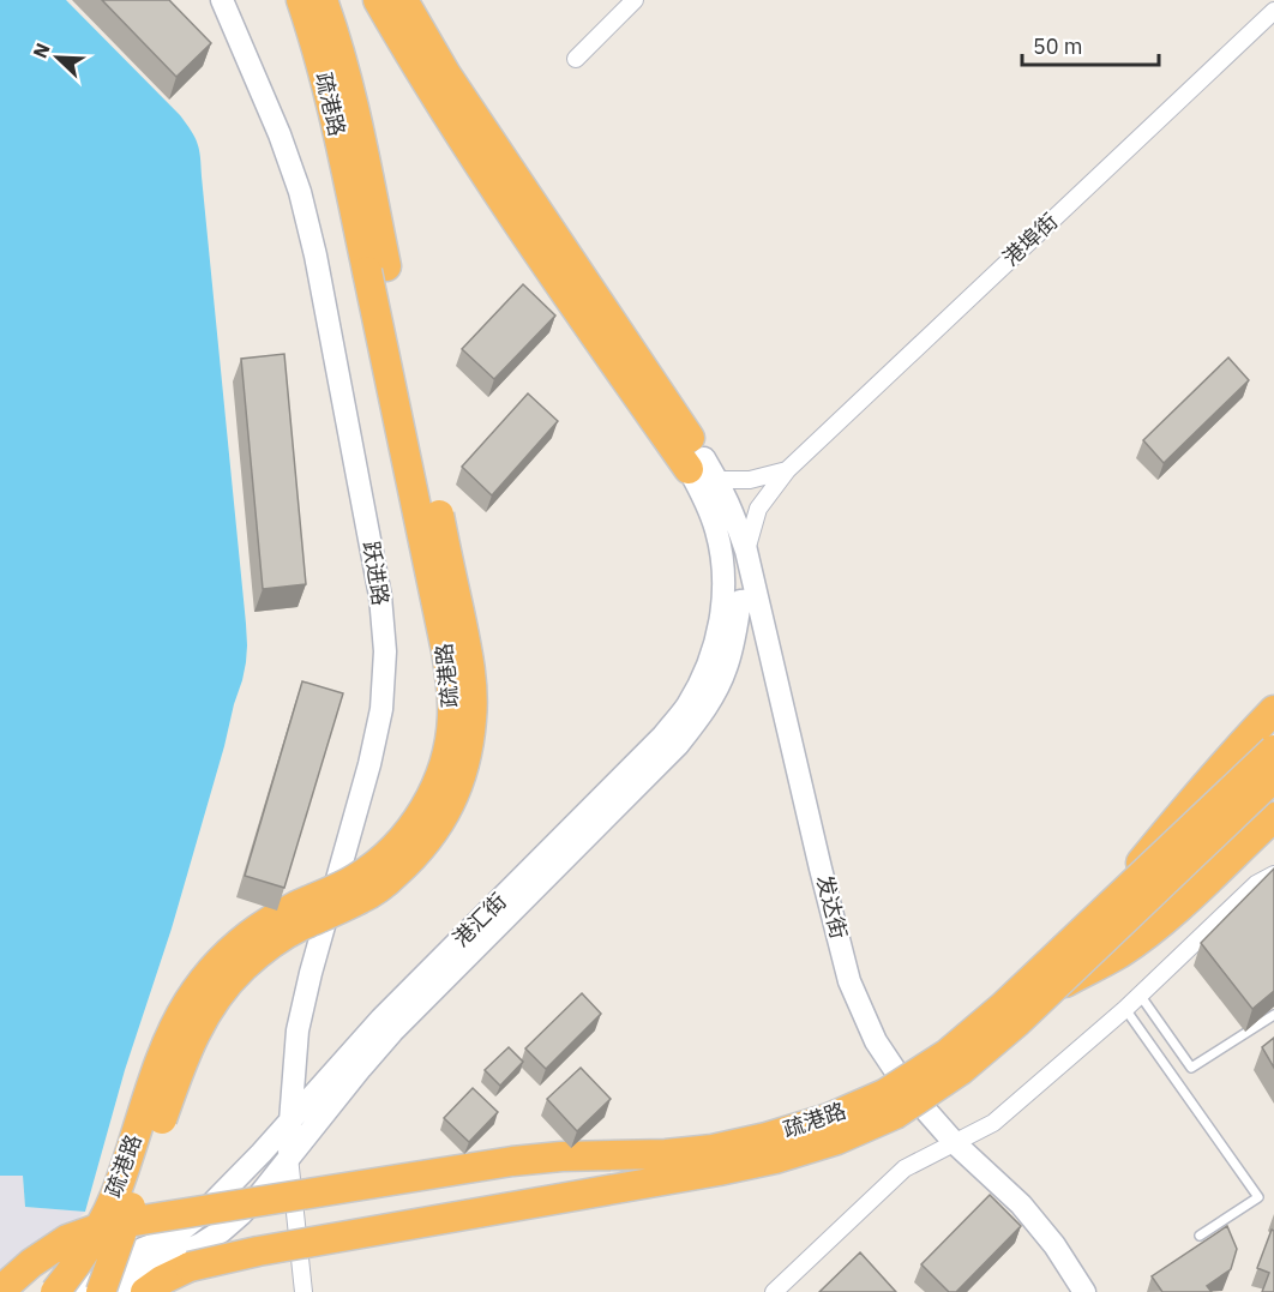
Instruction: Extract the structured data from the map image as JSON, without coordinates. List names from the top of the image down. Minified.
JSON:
{"streets":{"highway":["疏港路"],"street":["港埠街","跃进路","发达街","港汇街"]},"crossings":[["港埠街","发达街"],["跃进路","港汇街"],["发达街","港汇街"]],"scale_bar":"50 m","north":"top left"}
